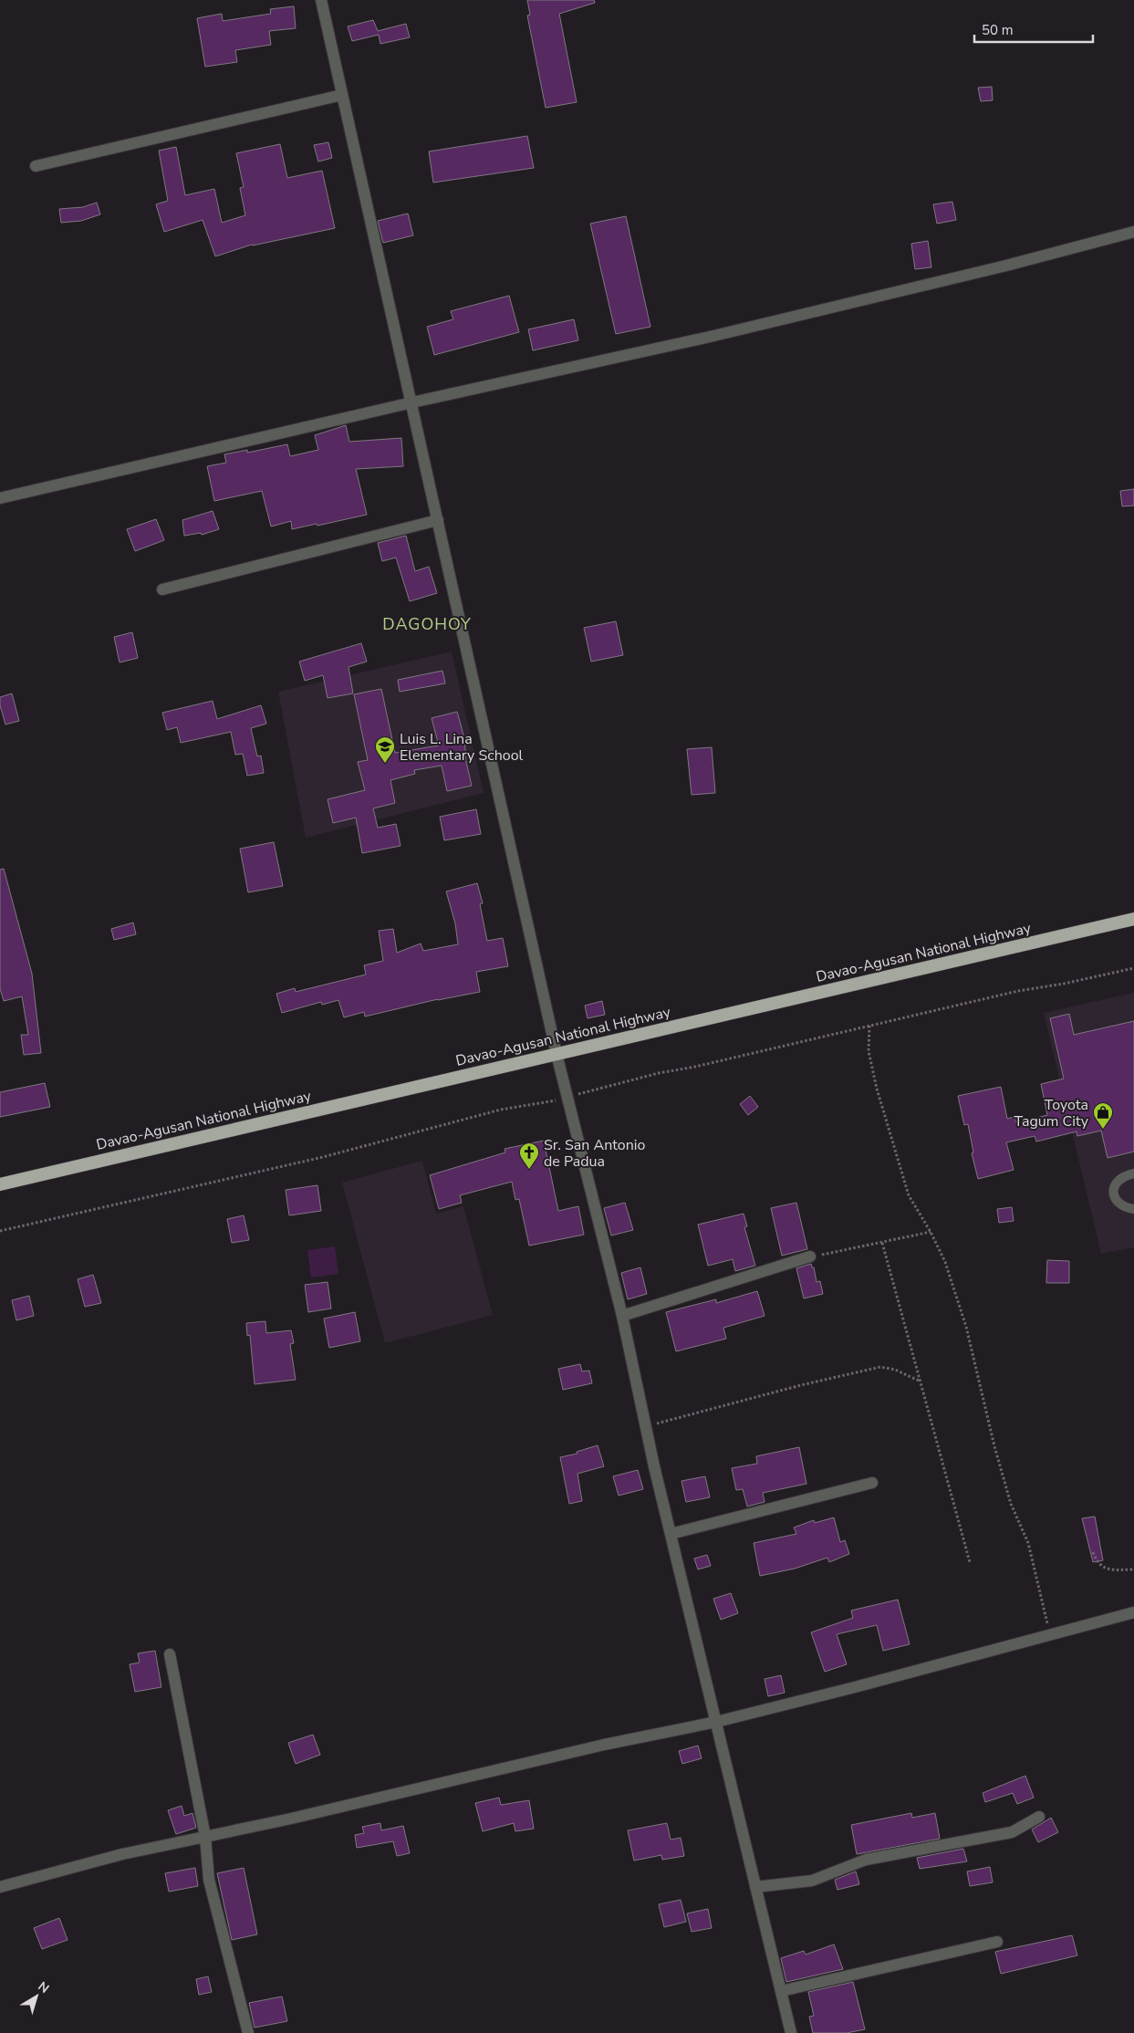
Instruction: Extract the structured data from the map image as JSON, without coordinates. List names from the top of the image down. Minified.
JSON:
{"streets":{"highway":["Davao-Agusan National Highway"]},"districts":["DAGOHOY"],"places":{"school or university":["Luis L. Lina Elementary School"],"shop":["Toyota Tagum City"],"church":["Sr. San Antonio de Padua"]},"scale_bar":"50 m","north":"top right"}
